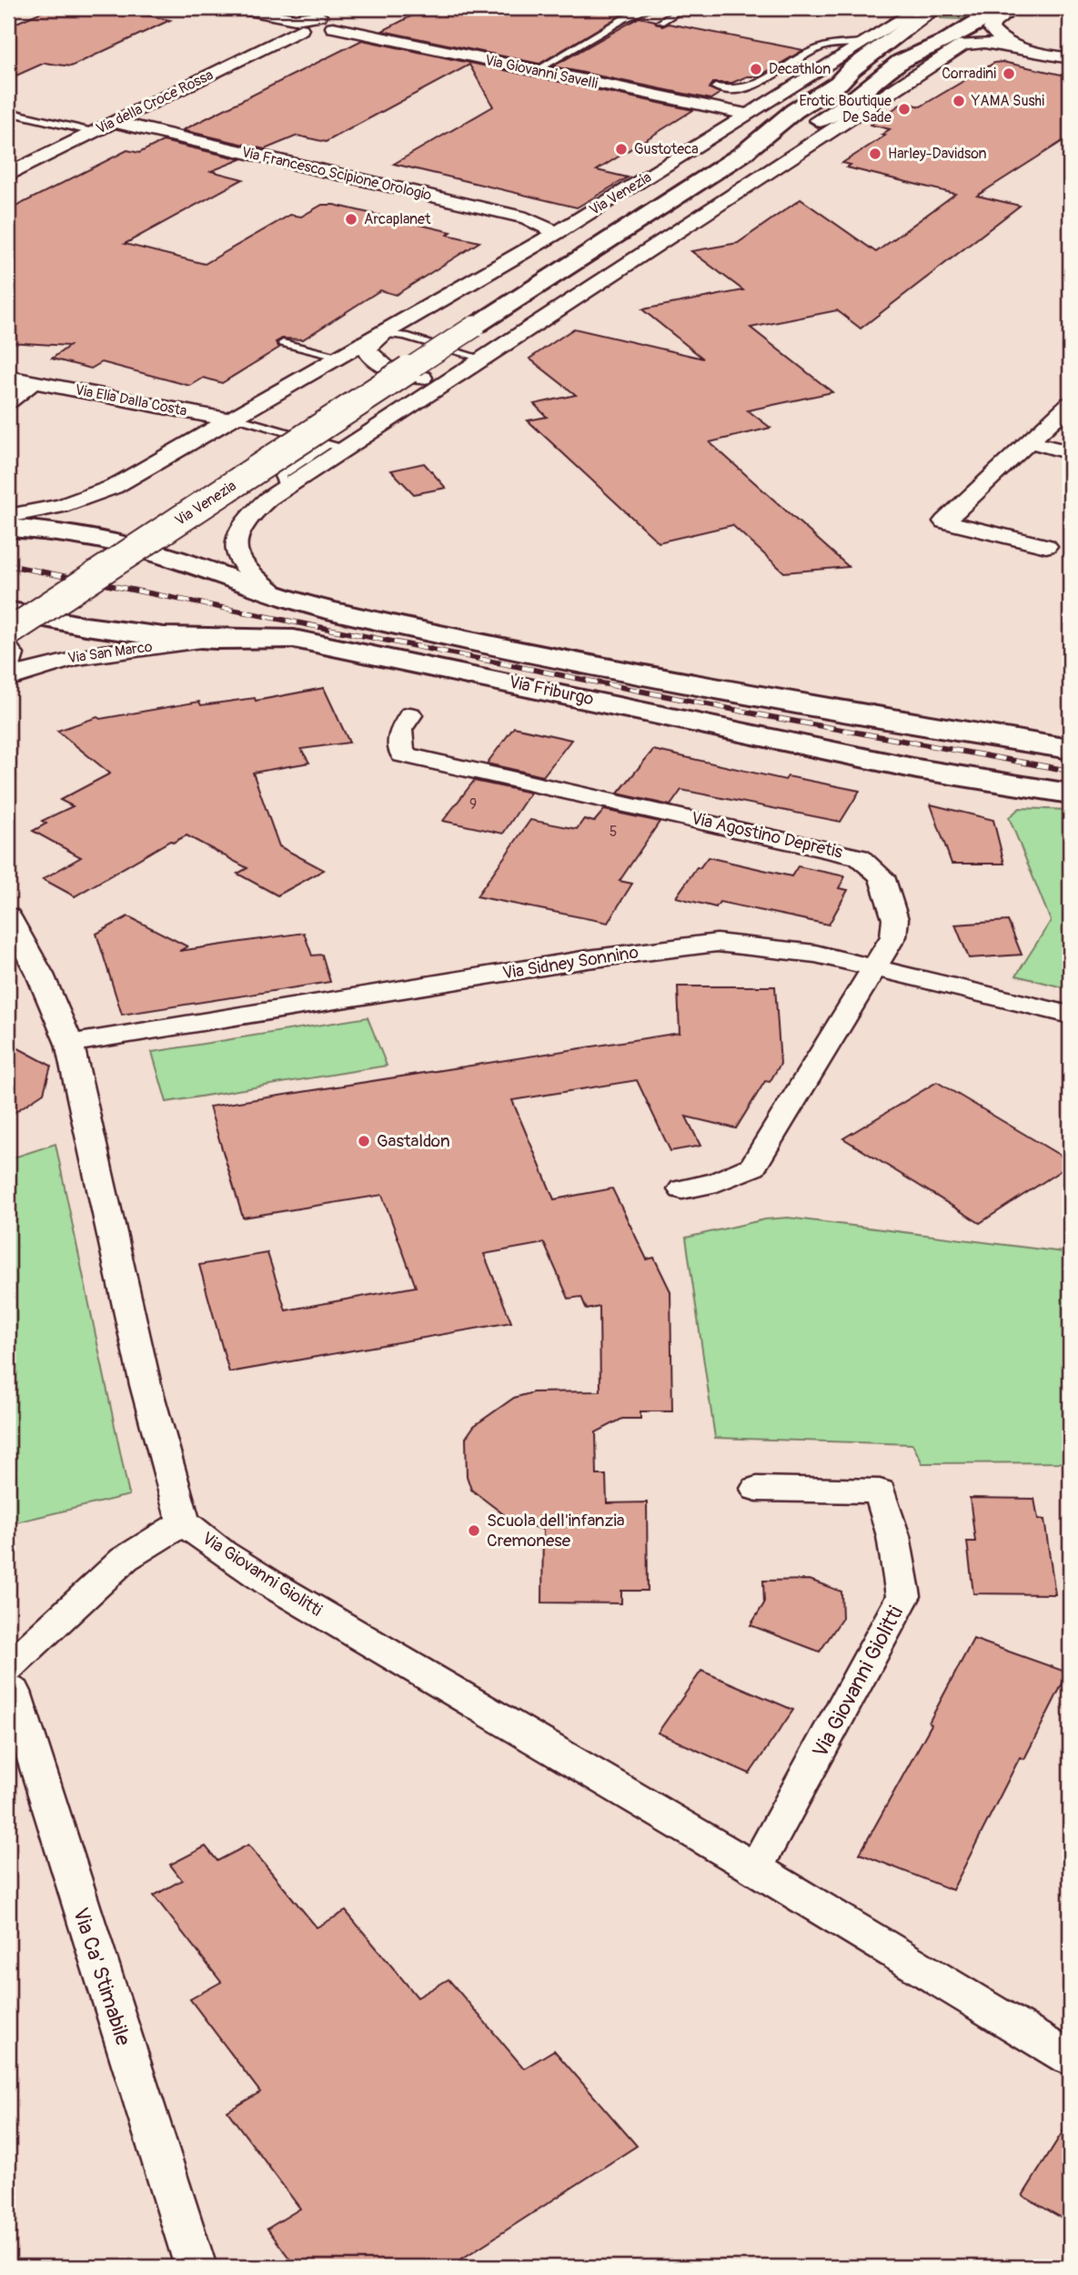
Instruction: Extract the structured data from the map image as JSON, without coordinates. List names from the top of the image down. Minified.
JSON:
{"streets":{"main road":["Via Venezia","Via Friburgo"],"street":["Via Giovanni Savelli","Via della Croce Rossa","Via Francesco Scipione Orologio","Via Elia Dalla Costa","Via San Marco","Via Agostino Depretis","Via Sidney Sonnino","Via Giovanni Giolitti","Via Ca' Stimabile"]},"crossings":[["Via Giovanni Savelli","Via della Croce Rossa"],["Via Giovanni Savelli","Via Venezia"],["Via della Croce Rossa","Via Francesco Scipione Orologio"],["Via Francesco Scipione Orologio","Via Venezia"],["Via Venezia","Via Elia Dalla Costa"],["Via Venezia","Via Friburgo"],["Via San Marco","Via Friburgo"],["Via Agostino Depretis","Via Sidney Sonnino"],["Via Sidney Sonnino","Via Giovanni Giolitti"]],"places":["Decathlon","Corradini","YAMA Sushi","Erotic Boutique De Sade","Gustoteca","Harley-Davidson","Arcaplanet","Gastaldon","Scuola dell'infanzia Cremonese"],"house_numbers":["9","5"]}
